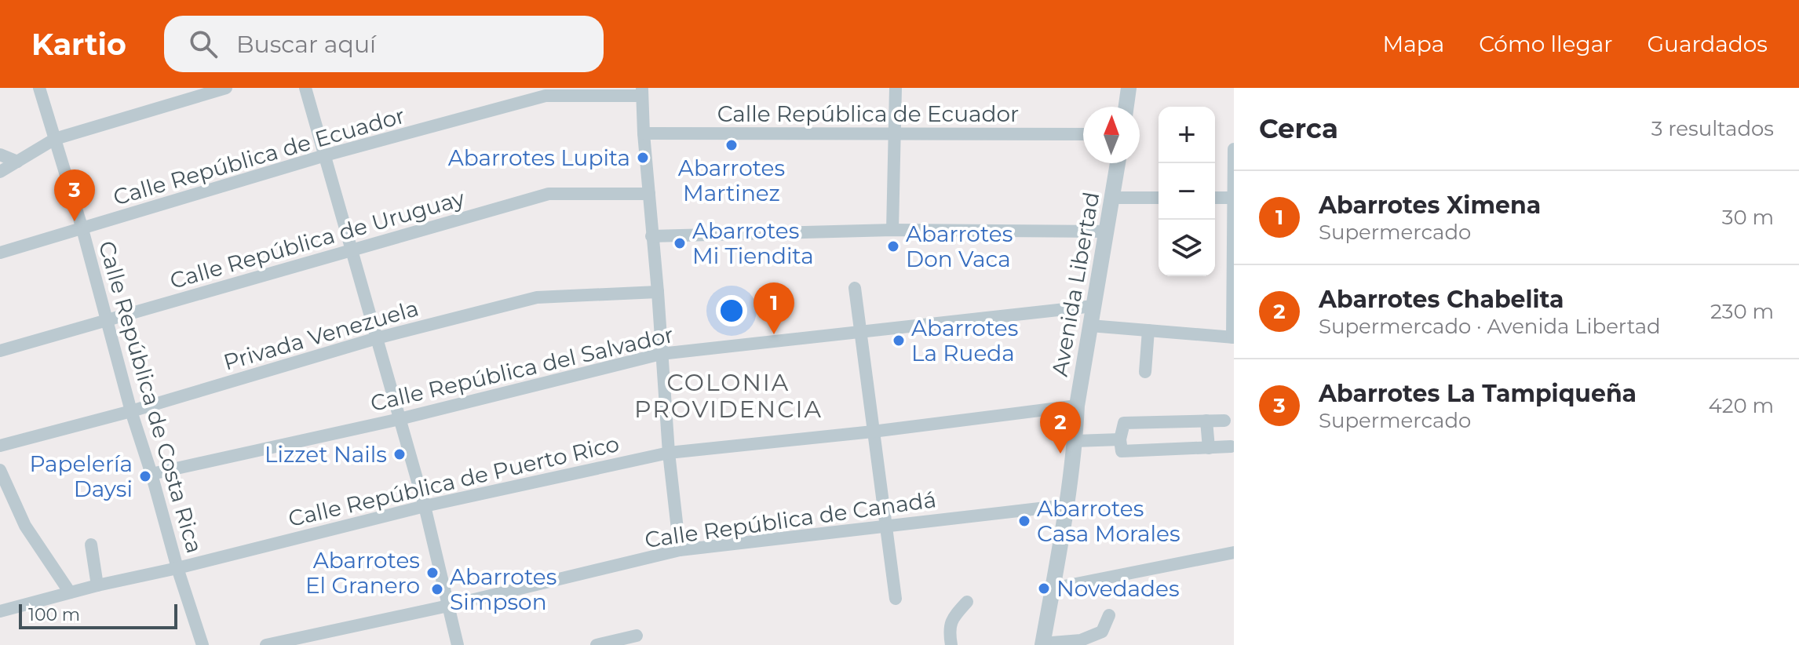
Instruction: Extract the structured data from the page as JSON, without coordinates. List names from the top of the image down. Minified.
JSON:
{"streets":{"street":["Calle República de Ecuador","Calle República de Uruguay","Avenida Libertad","Privada Venezuela","Calle República del Salvador","Calle República de Costa Rica","Calle República de Puerto Rico","Calle República de Canadá"]},"crossings":[["Calle República de Ecuador","Calle República de Costa Rica"],["Calle República de Uruguay","Calle República de Costa Rica"],["Avenida Libertad","Calle República del Salvador"],["Avenida Libertad","Calle República de Puerto Rico"],["Avenida Libertad","Calle República de Canadá"],["Privada Venezuela","Calle República de Costa Rica"],["Calle República del Salvador","Calle República de Costa Rica"],["Calle República de Costa Rica","Calle República de Puerto Rico"]],"districts":["COLONIA PROVIDENCIA"],"places":["Abarrotes Martinez","Abarrotes Lupita","Abarrotes Mi Tiendita","Abarrotes Don Vaca","Abarrotes La Rueda","Lizzet Nails","Papelería Daysi","Abarrotes Casa Morales","Abarrotes El Granero","Novedades","Abarrotes Simpson"],"scale_bar":"100 m","north":"top","page":{"header":"Kartio","search":"Buscar aquí","nav":["Mapa","Cómo llegar","Guardados"],"heading":["Cerca","3 resultados"],"map_buttons":["+","−"],"pins":["3","1","2"],"list":[{"mark":"1","name":"Abarrotes Ximena","note":"Supermercado","value":"30 m"},{"mark":"2","name":"Abarrotes Chabelita","note":"Supermercado · Avenida Libertad","value":"230 m"},{"mark":"3","name":"Abarrotes La Tampiqueña","note":"Supermercado","value":"420 m"}],"scale":"100 m"}}
